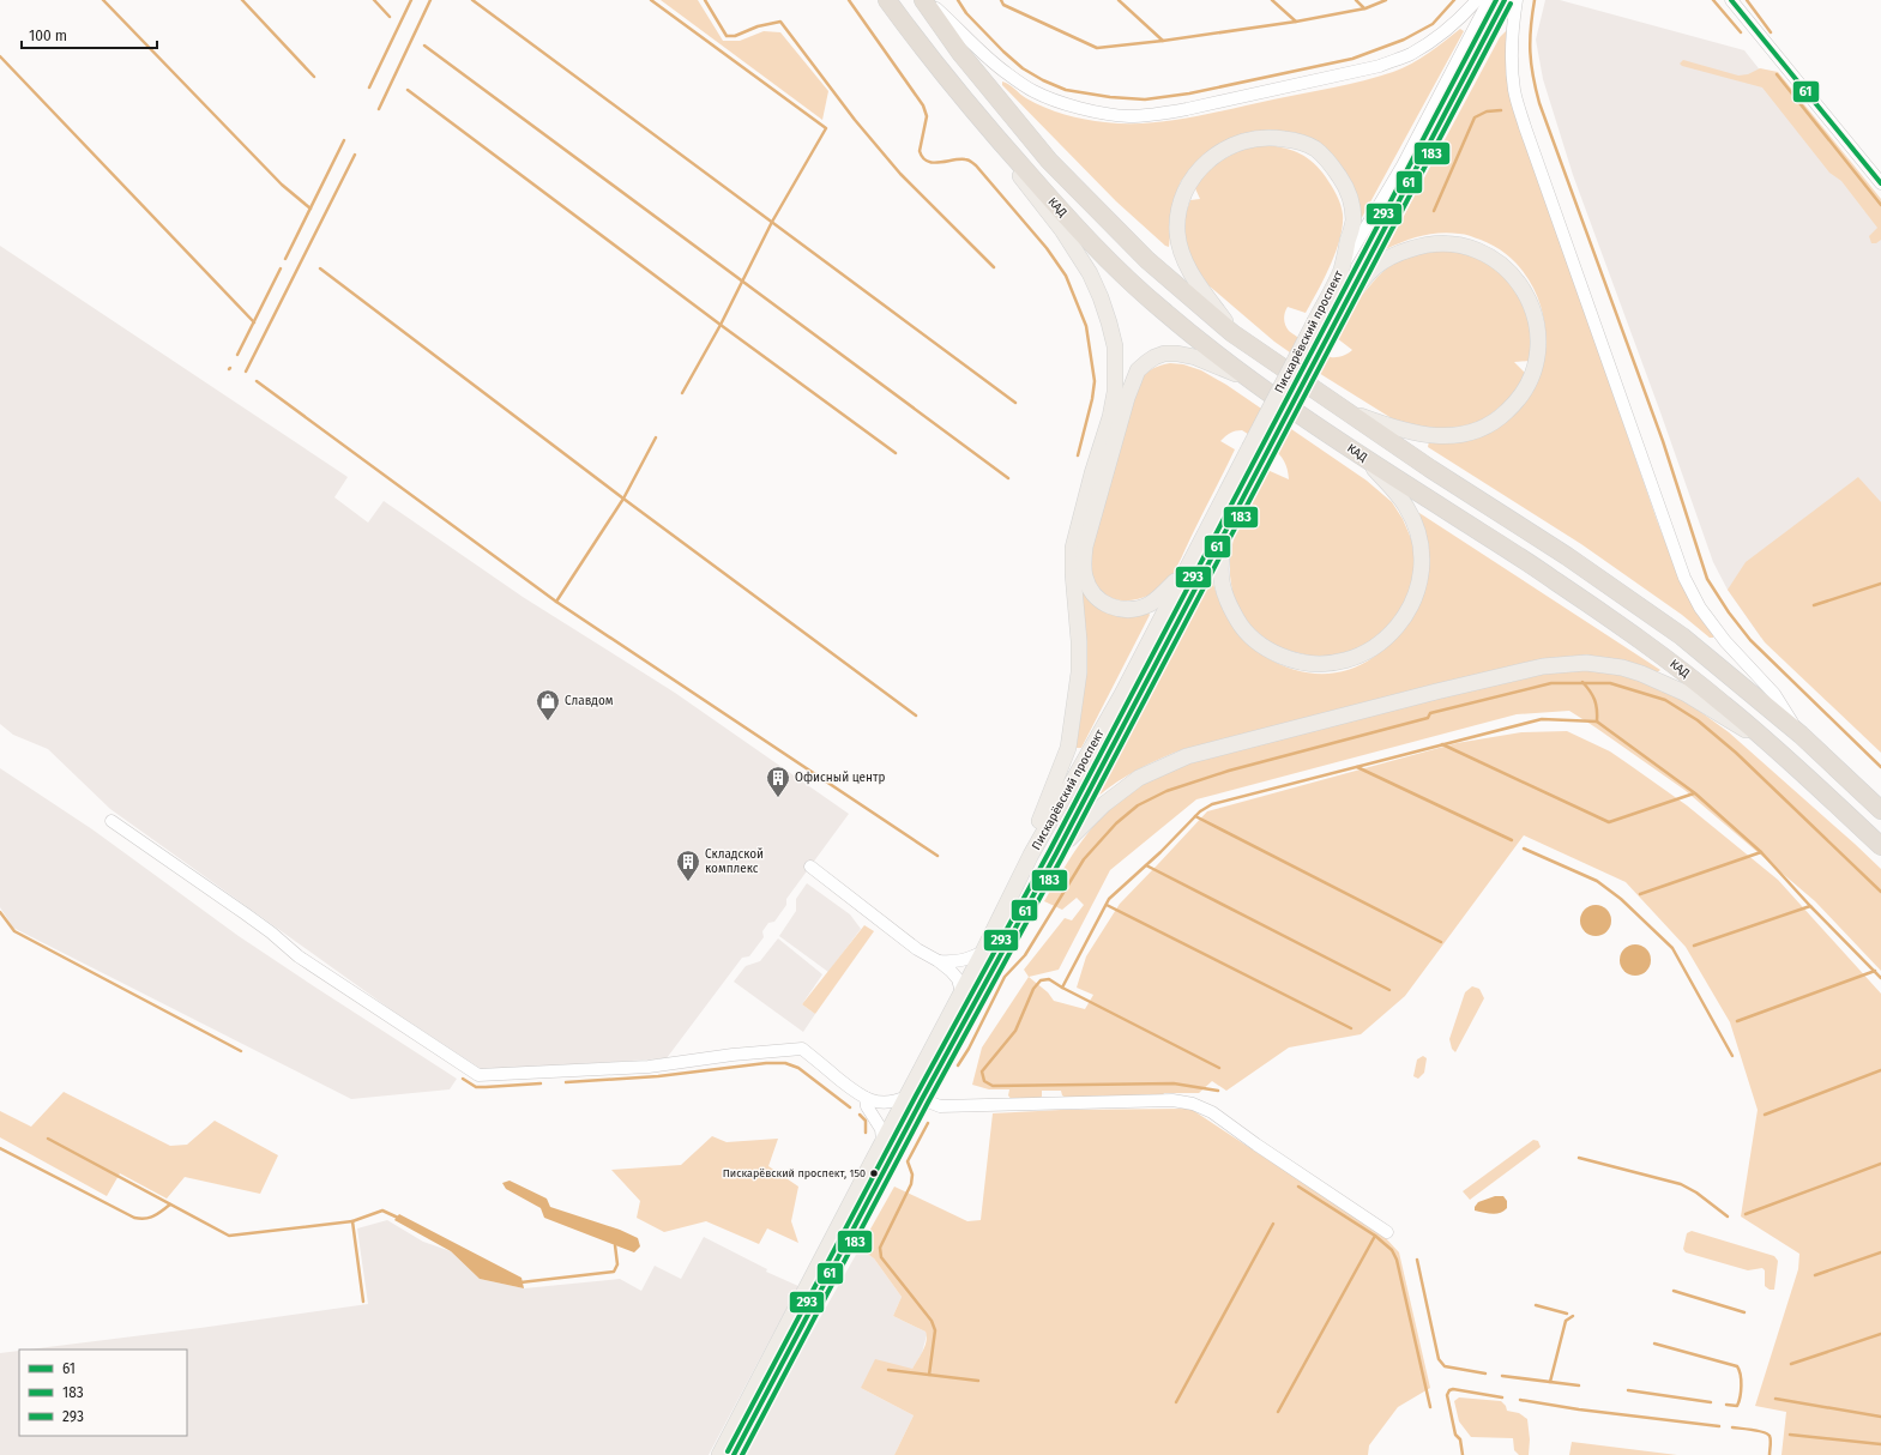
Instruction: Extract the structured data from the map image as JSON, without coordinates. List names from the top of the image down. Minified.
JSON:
{"streets":{"highway":["КАД"],"main road":["Пискарёвский проспект"]},"places":{"shop":["Славдом"],"building":["Офисный центр","Складской комплекс"],"other":["Пискарёвский проспект, 150"]},"lines":["transit line 61","transit line 293","transit line 183"],"legend":["61","183","293"],"scale_bar":"100 m"}
